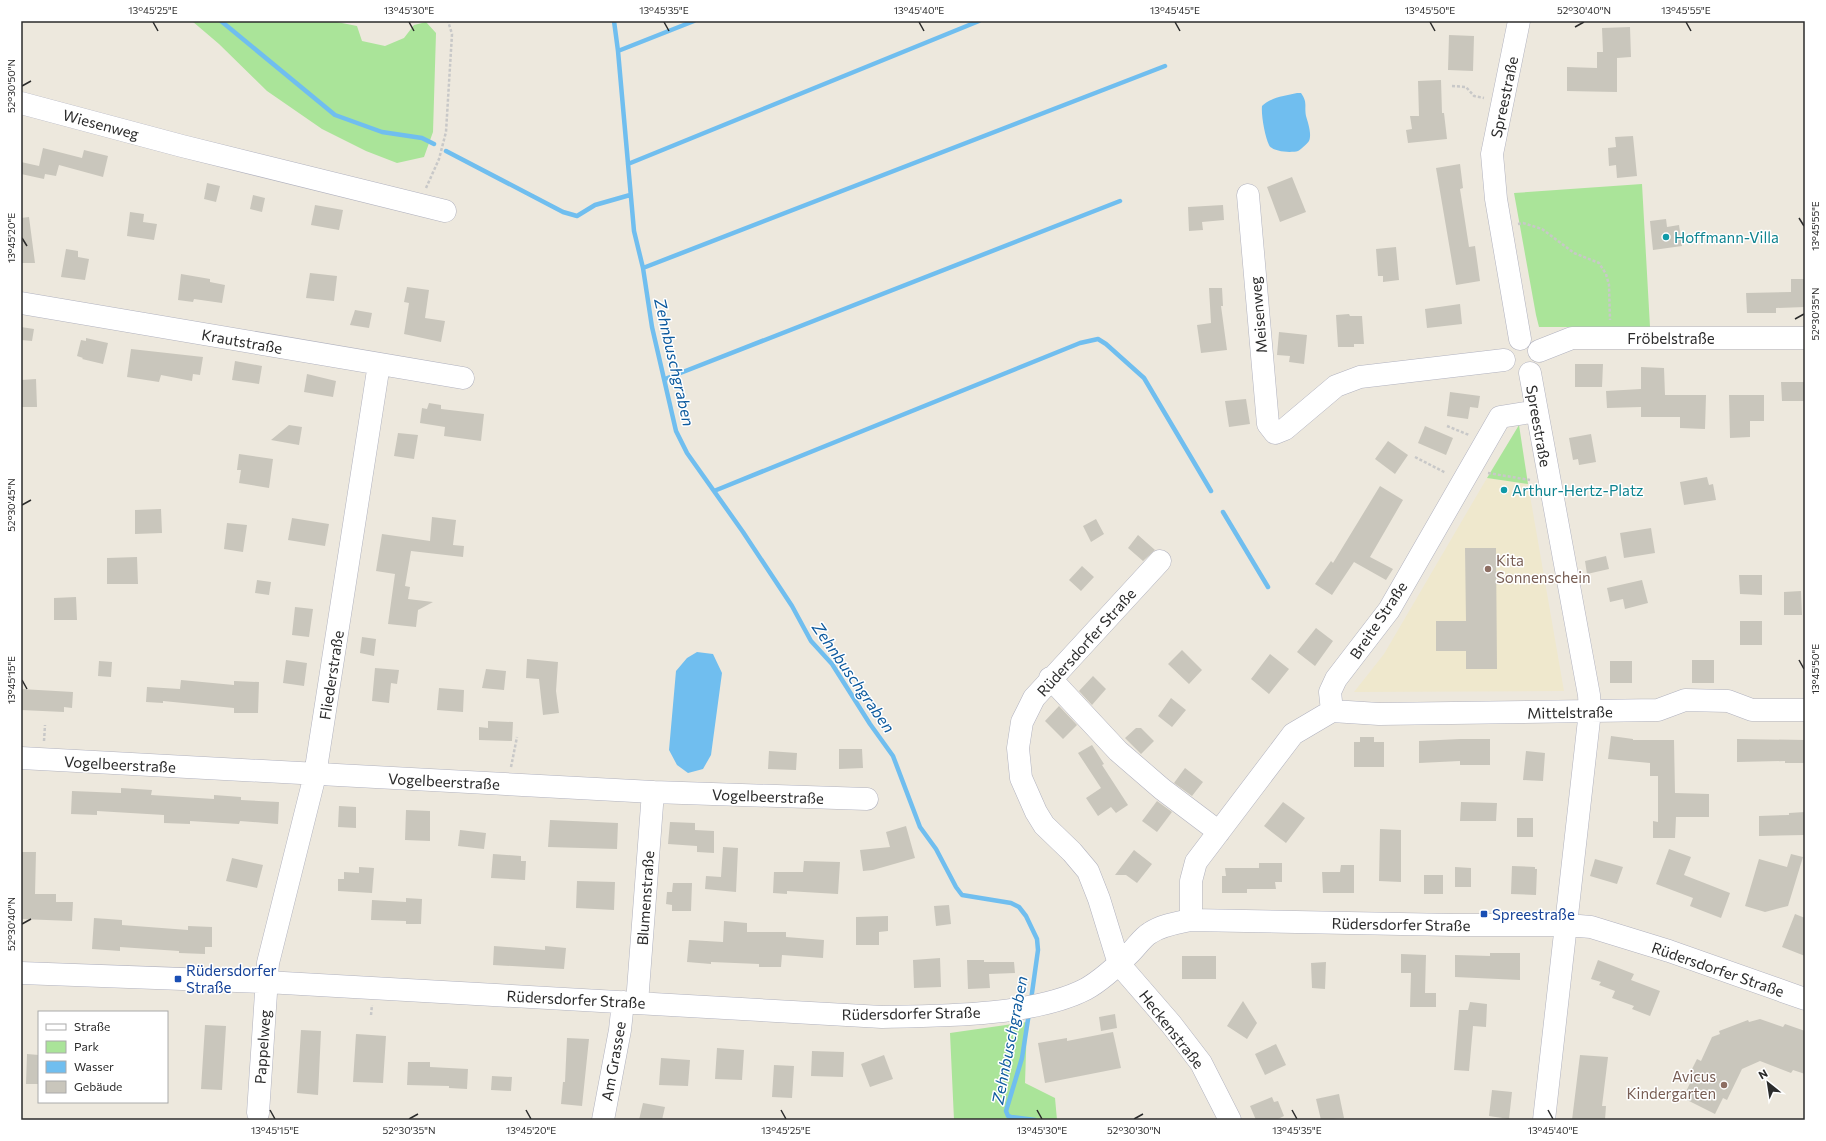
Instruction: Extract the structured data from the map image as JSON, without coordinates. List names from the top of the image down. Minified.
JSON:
{"streets":{"street":["Spreestraße","Wiesenweg","Meisenweg","Fröbelstraße","Krautstraße","Breite Straße","Rüdersdorfer Straße","Fliederstraße","Mittelstraße","Vogelbeerstraße","Blumenstraße","Heckenstraße","Pappelweg","Am Grassee"]},"crossings":[["Spreestraße","Meisenweg"],["Spreestraße","Fröbelstraße"],["Spreestraße","Breite Straße"],["Spreestraße","Rüdersdorfer Straße"],["Spreestraße","Mittelstraße"],["Meisenweg","Fröbelstraße"],["Krautstraße","Fliederstraße"],["Breite Straße","Mittelstraße"],["Rüdersdorfer Straße","Fliederstraße"],["Rüdersdorfer Straße","Blumenstraße"],["Rüdersdorfer Straße","Heckenstraße"],["Rüdersdorfer Straße","Pappelweg"],["Rüdersdorfer Straße","Am Grassee"],["Fliederstraße","Vogelbeerstraße"],["Fliederstraße","Pappelweg"],["Vogelbeerstraße","Blumenstraße"],["Blumenstraße","Am Grassee"]],"water":["Zehnbuschgraben"],"places":{"other":["Hoffmann-Villa","Arthur-Hertz-Platz","Kita Sonnenschein","Avicus Kindergarten"],"transit":["Spreestraße","Rüdersdorfer Straße"]},"legend":["Straße","Park","Wasser","Gebäude"],"north":"top left","coordinates":["13°45'25\"E","13°45'30\"E","13°45'35\"E","13°45'40\"E","13°45'45\"E","13°45'50\"E","52°30'40\"N","13°45'55\"E","52°30'50\"N","13°45'20\"E","52°30'35\"N","52°30'45\"N","13°45'15\"E","52°30'30\"N"]}
